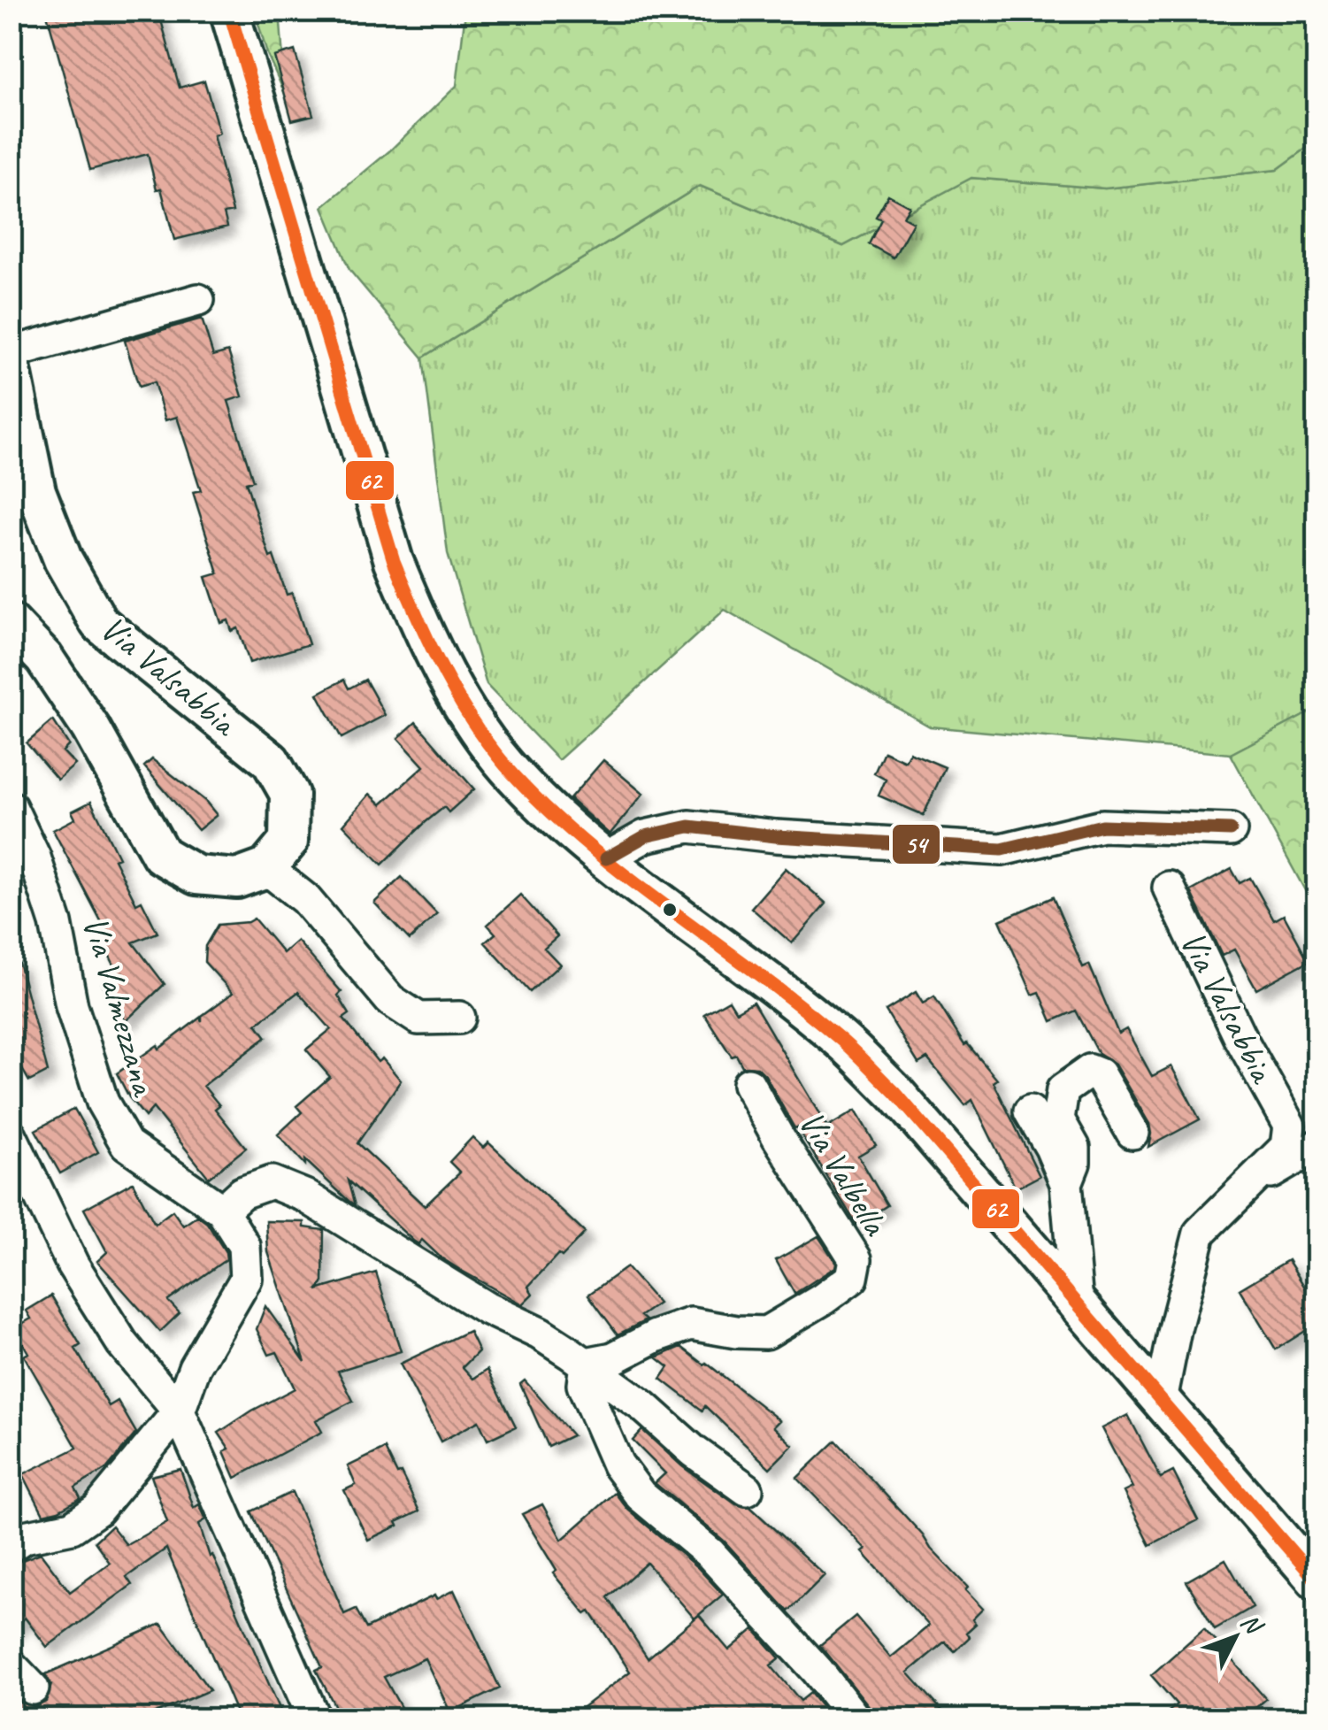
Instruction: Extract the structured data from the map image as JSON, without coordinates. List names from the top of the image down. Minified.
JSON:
{"streets":{"main road":["Via Valsabbia"],"street":["Via Valmezzana","Via Valbella"]},"lines":["transit line 62","transit line 54"],"north":"top right"}
